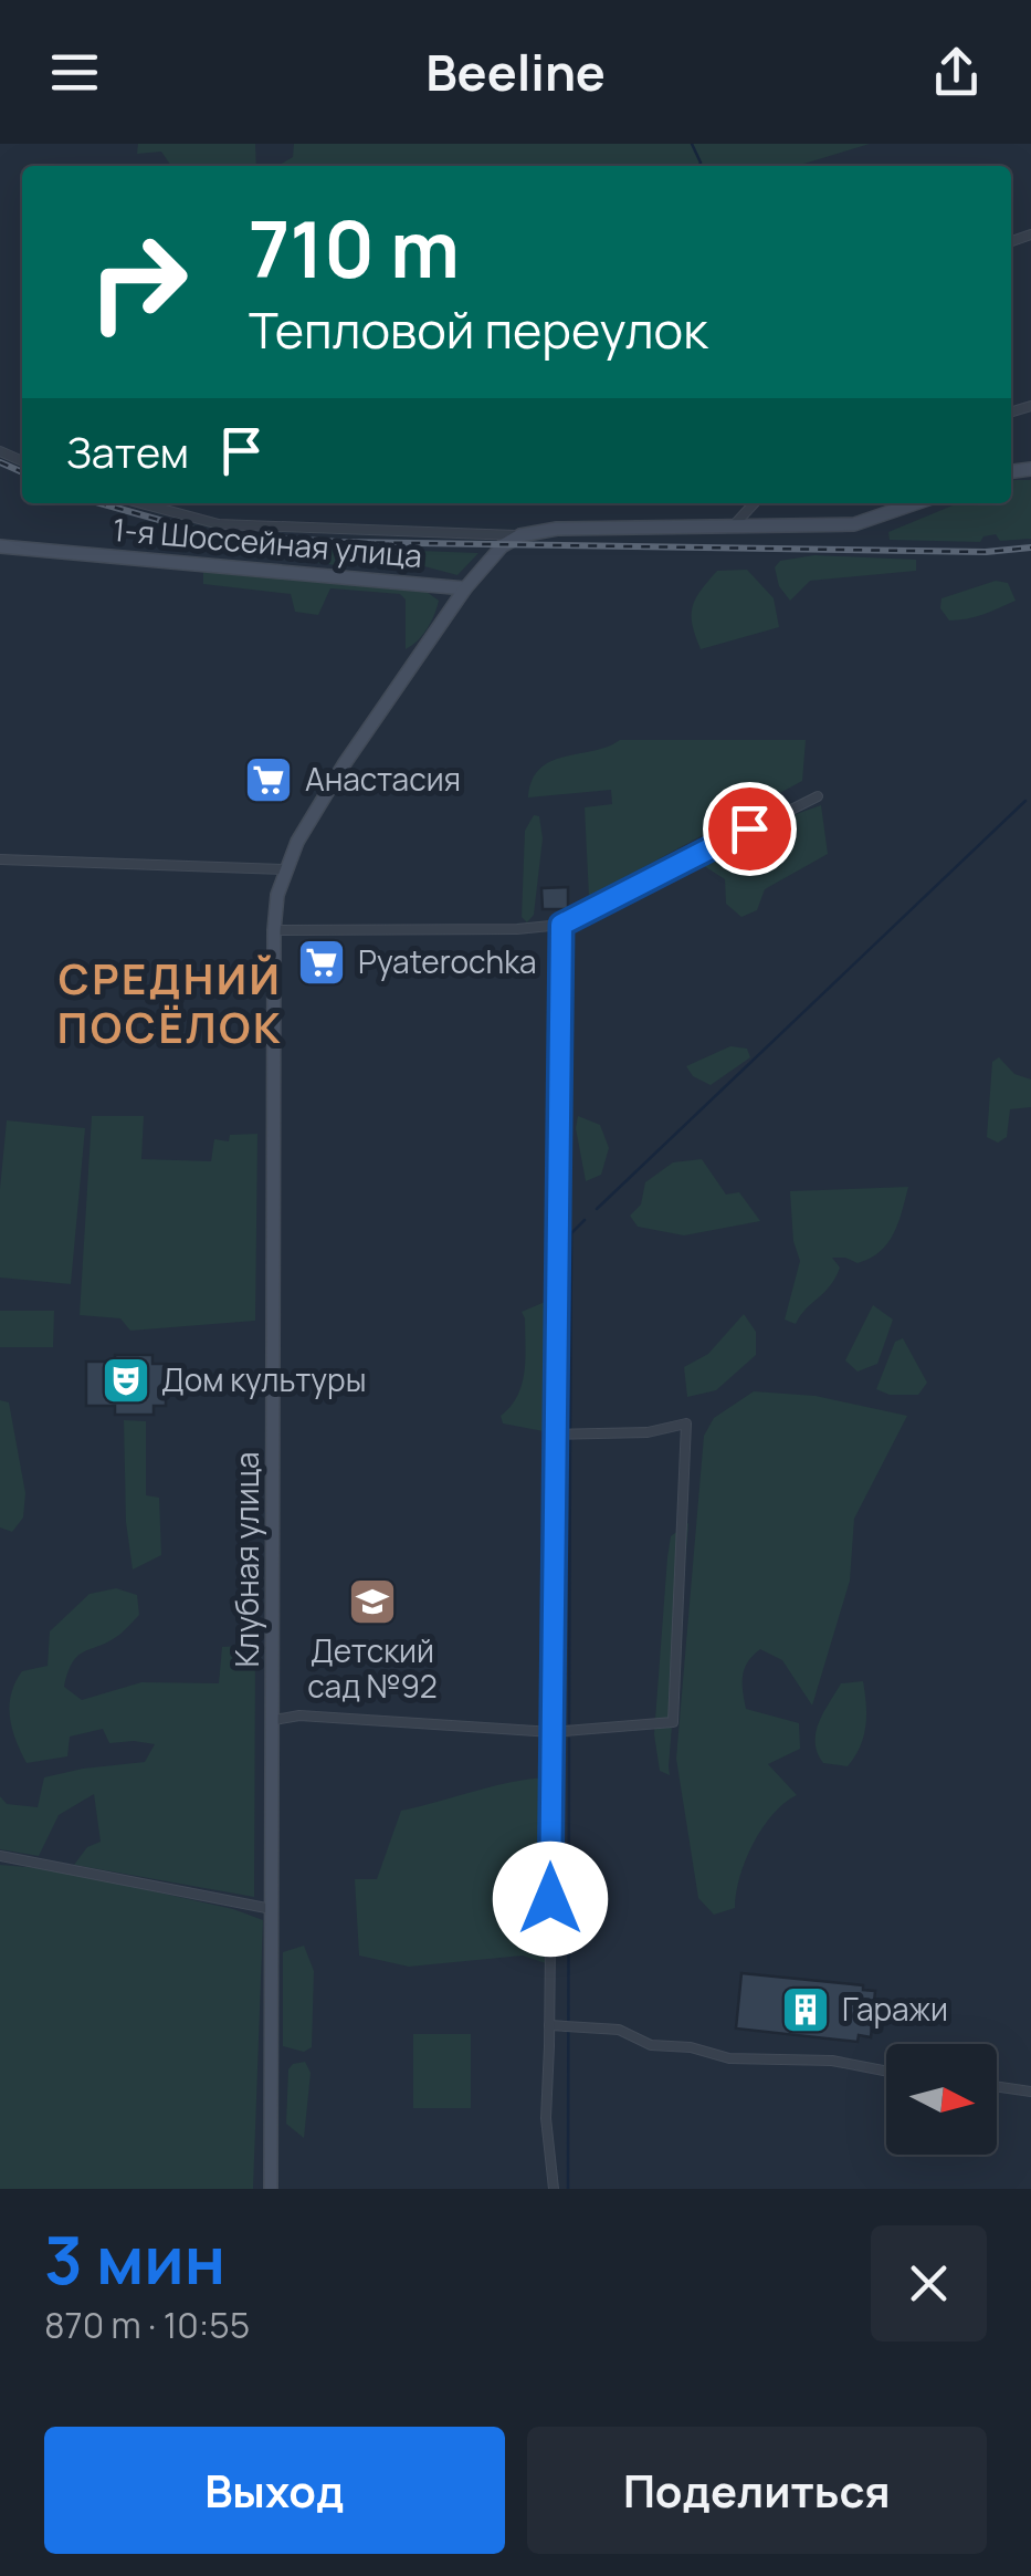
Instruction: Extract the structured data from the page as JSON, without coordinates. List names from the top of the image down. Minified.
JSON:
{"streets":{"street":["1-я Шоссейная улица","Клубная улица"]},"districts":["СРЕДНИЙ ПОСЁЛОК"],"places":{"supermarket":["Анастасия","Pyaterochka"],"theatre":["Дом культуры"],"school or university":["Детский сад №92"],"building":["Гаражи"]},"north":"right","page":{"header":"Beeline","turn":["710 m","Тепловой переулок"],"then":"Затем","heading":["3 мин","870 m · 10:55"],"buttons":["Выход","Поделиться"]}}
